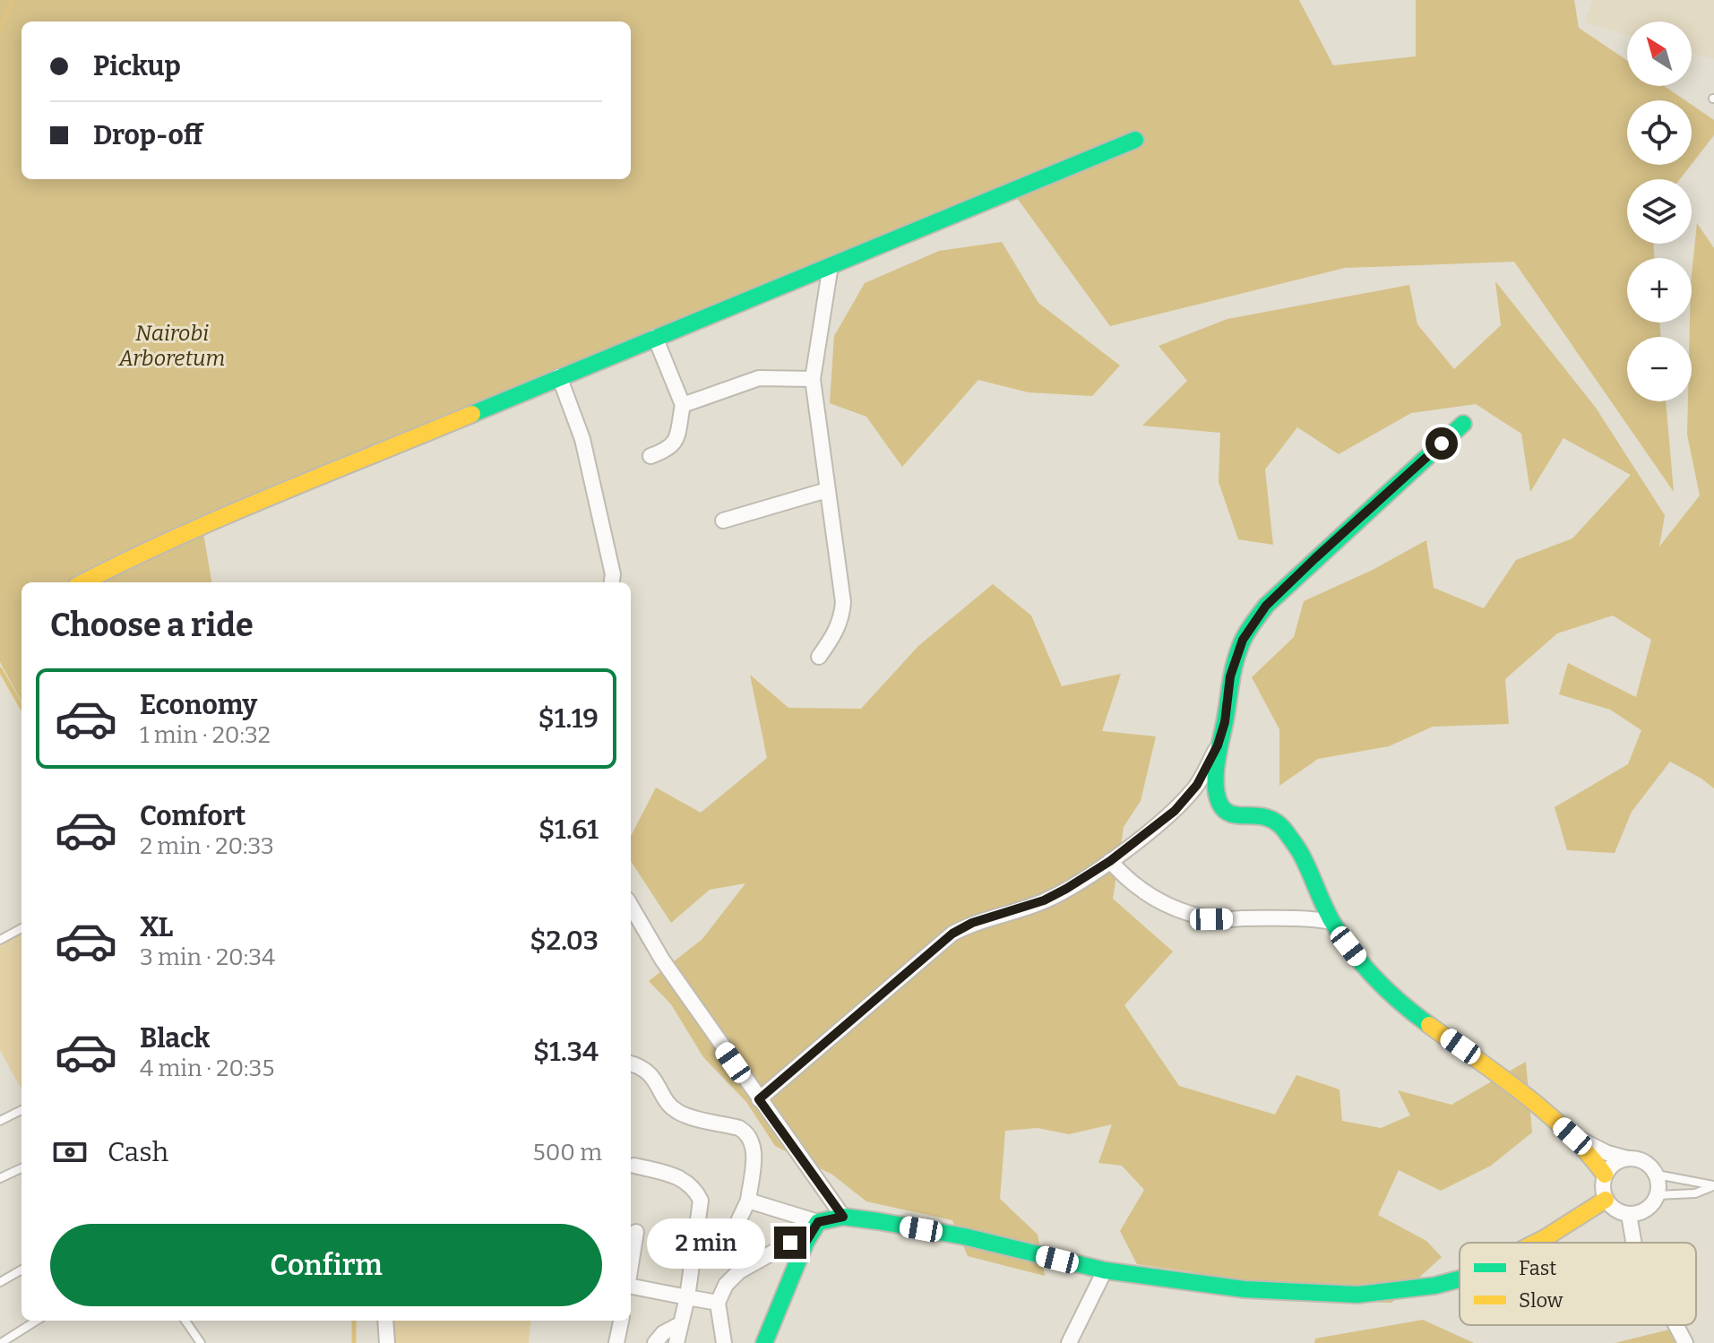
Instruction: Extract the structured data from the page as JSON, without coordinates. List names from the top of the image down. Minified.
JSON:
{"parks":["Nairobi Arboretum"],"legend":["Fast","Slow"],"north":"top left","page":{"map_buttons":["+","−"],"banner":["Pickup","Drop-off"],"heading":"Choose a ride","list":[{"name":"Economy","note":"1 min · 20:32","value":"$1.19"},{"name":"Comfort","note":"2 min · 20:33","value":"$1.61"},{"name":"XL","note":"3 min · 20:34","value":"$2.03"},{"name":"Black","note":"4 min · 20:35","value":"$1.34"}],"pay":["Cash","500 m"],"buttons":"Confirm","bubble":"2 min"}}
